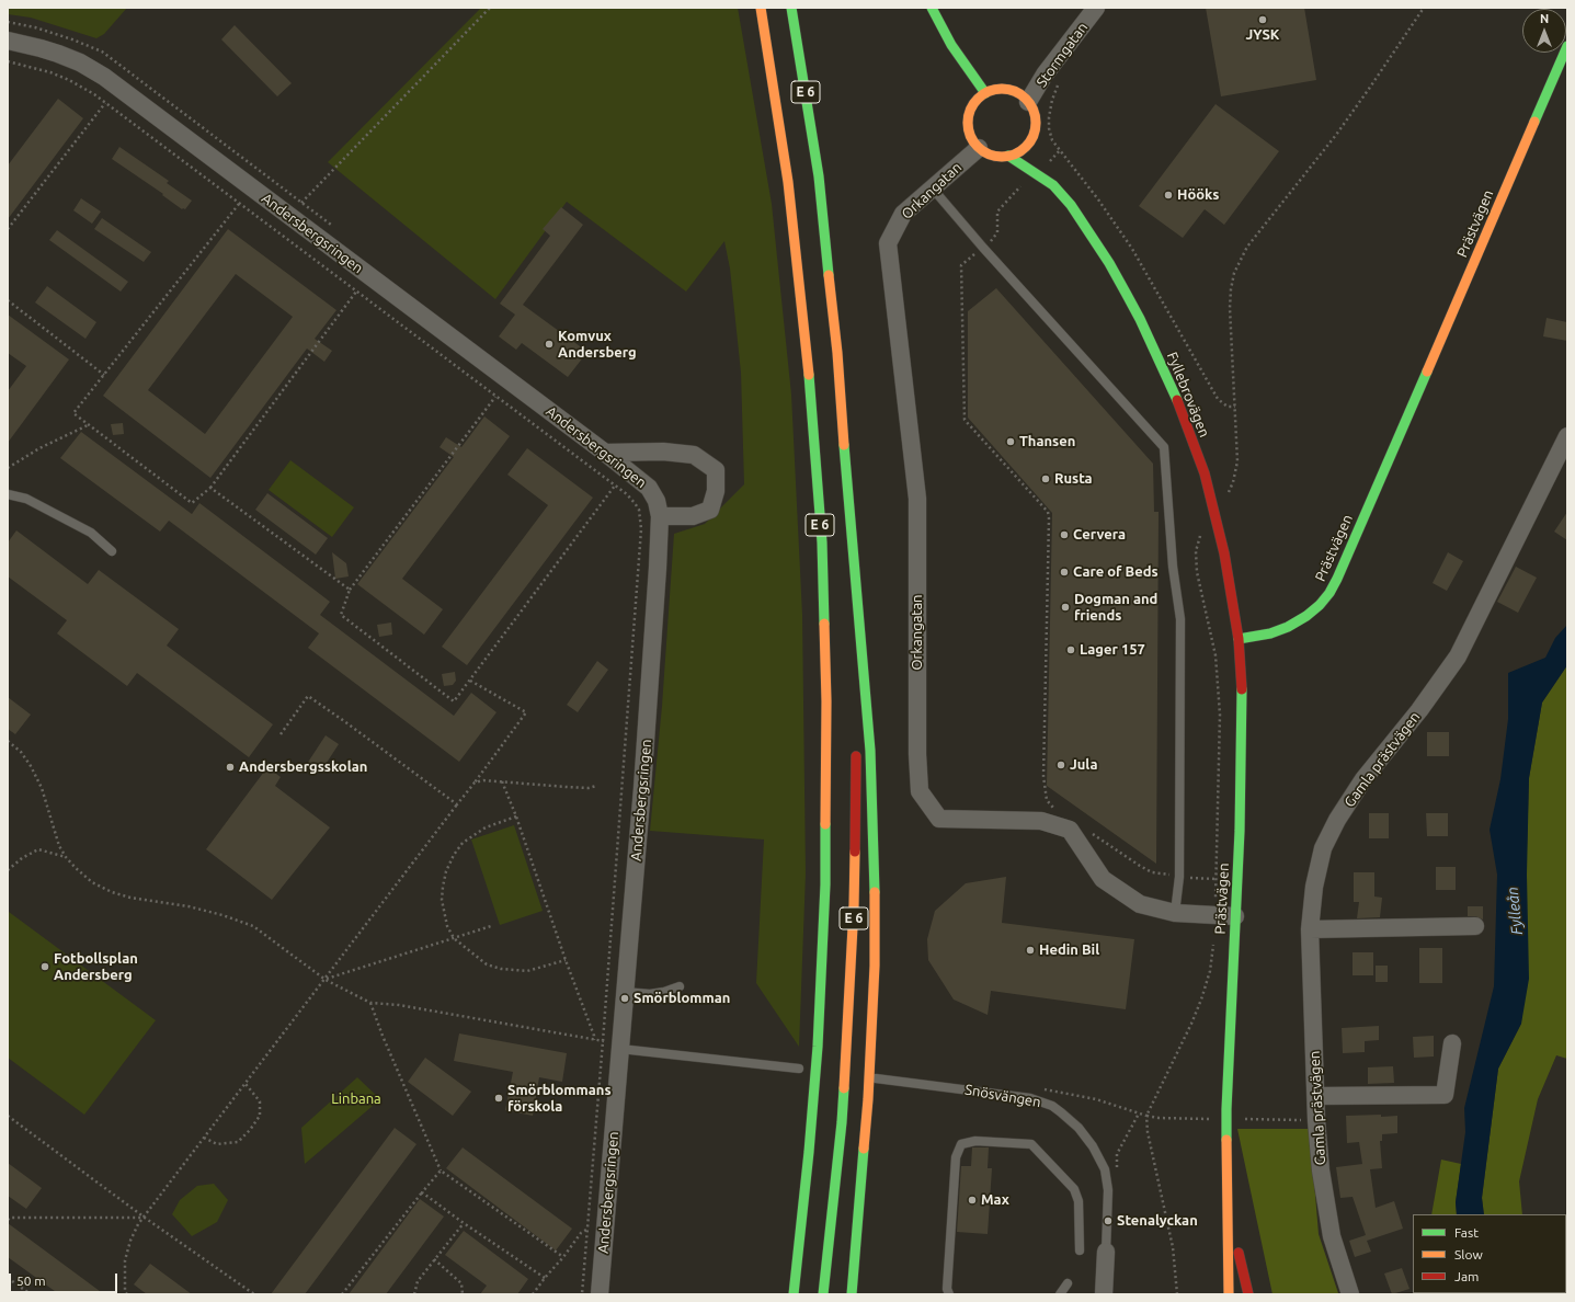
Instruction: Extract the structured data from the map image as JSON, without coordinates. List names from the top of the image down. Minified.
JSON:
{"streets":{"main road":["E 6","Prästvägen","Fyllebrovägen"],"street":["Stormgatan","Orkangatan","Andersbergsringen","Gamla prästvägen","Snösvängen"]},"crossings":[["Stormgatan","Orkangatan"],["Stormgatan","Fyllebrovägen"],["Orkangatan","Prästvägen"],["Orkangatan","Fyllebrovägen"],["Prästvägen","Fyllebrovägen"]],"water":["Fylleån"],"parks":["Linbana"],"places":["JYSK","Hööks","Komvux Andersberg","Thansen","Rusta","Cervera","Care of Beds","Dogman and friends","Lager 157","Jula","Andersbergsskolan","Hedin Bil","Fotbollsplan Andersberg","Smörblomman","Smörblommans förskola","Max","Stenalyckan"],"legend":["Fast","Slow","Jam"],"scale_bar":"50 m","north":"top"}
